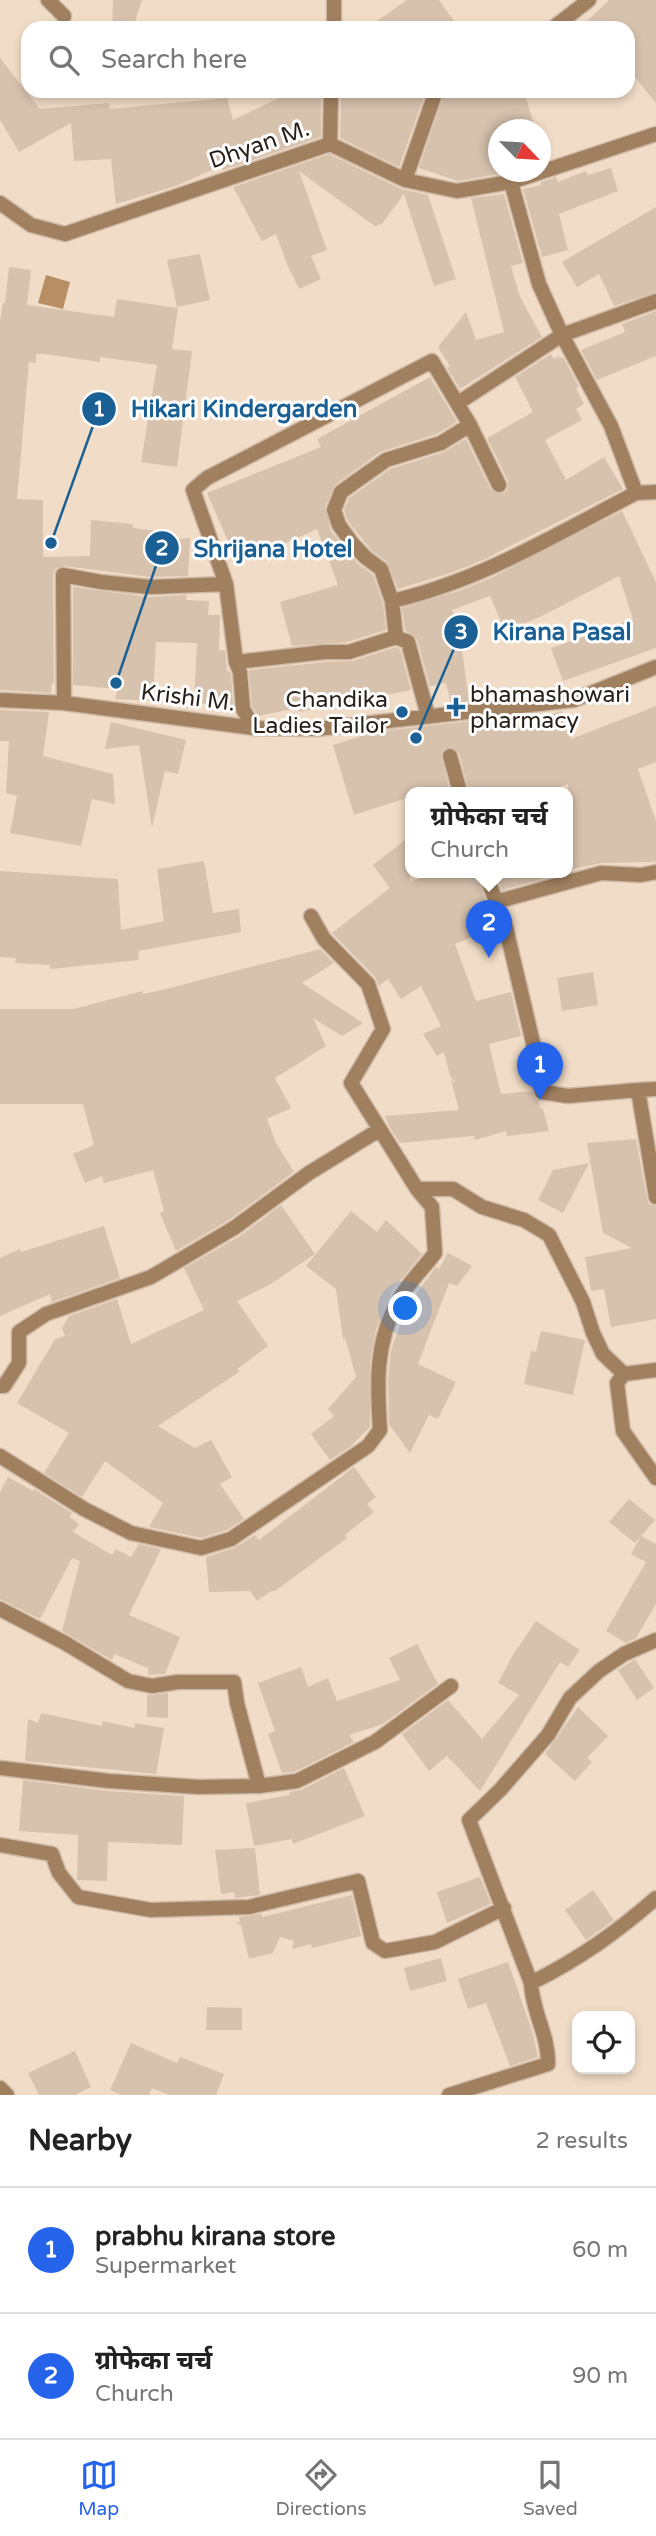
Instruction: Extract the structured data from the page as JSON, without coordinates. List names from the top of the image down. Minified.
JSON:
{"streets":{"street":["Dhyan M.","Krishi M."]},"places":{"other":["Hikari Kindergarden","Shrijana Hotel","Chandika Ladies Tailor","Kirana Pasal"],"health":["bhamashowari pharmacy"]},"north":"bottom right","page":{"search":"Search here","popup":["ग्रोफेका चर्च","Church"],"pins":["2","1"],"heading":["Nearby","2 results"],"list":[{"mark":"1","name":"prabhu kirana store","note":"Supermarket","value":"60 m"},{"mark":"2","name":"ग्रोफेका चर्च","note":"Church","value":"90 m"}],"nav":["Map","Directions","Saved"]}}
